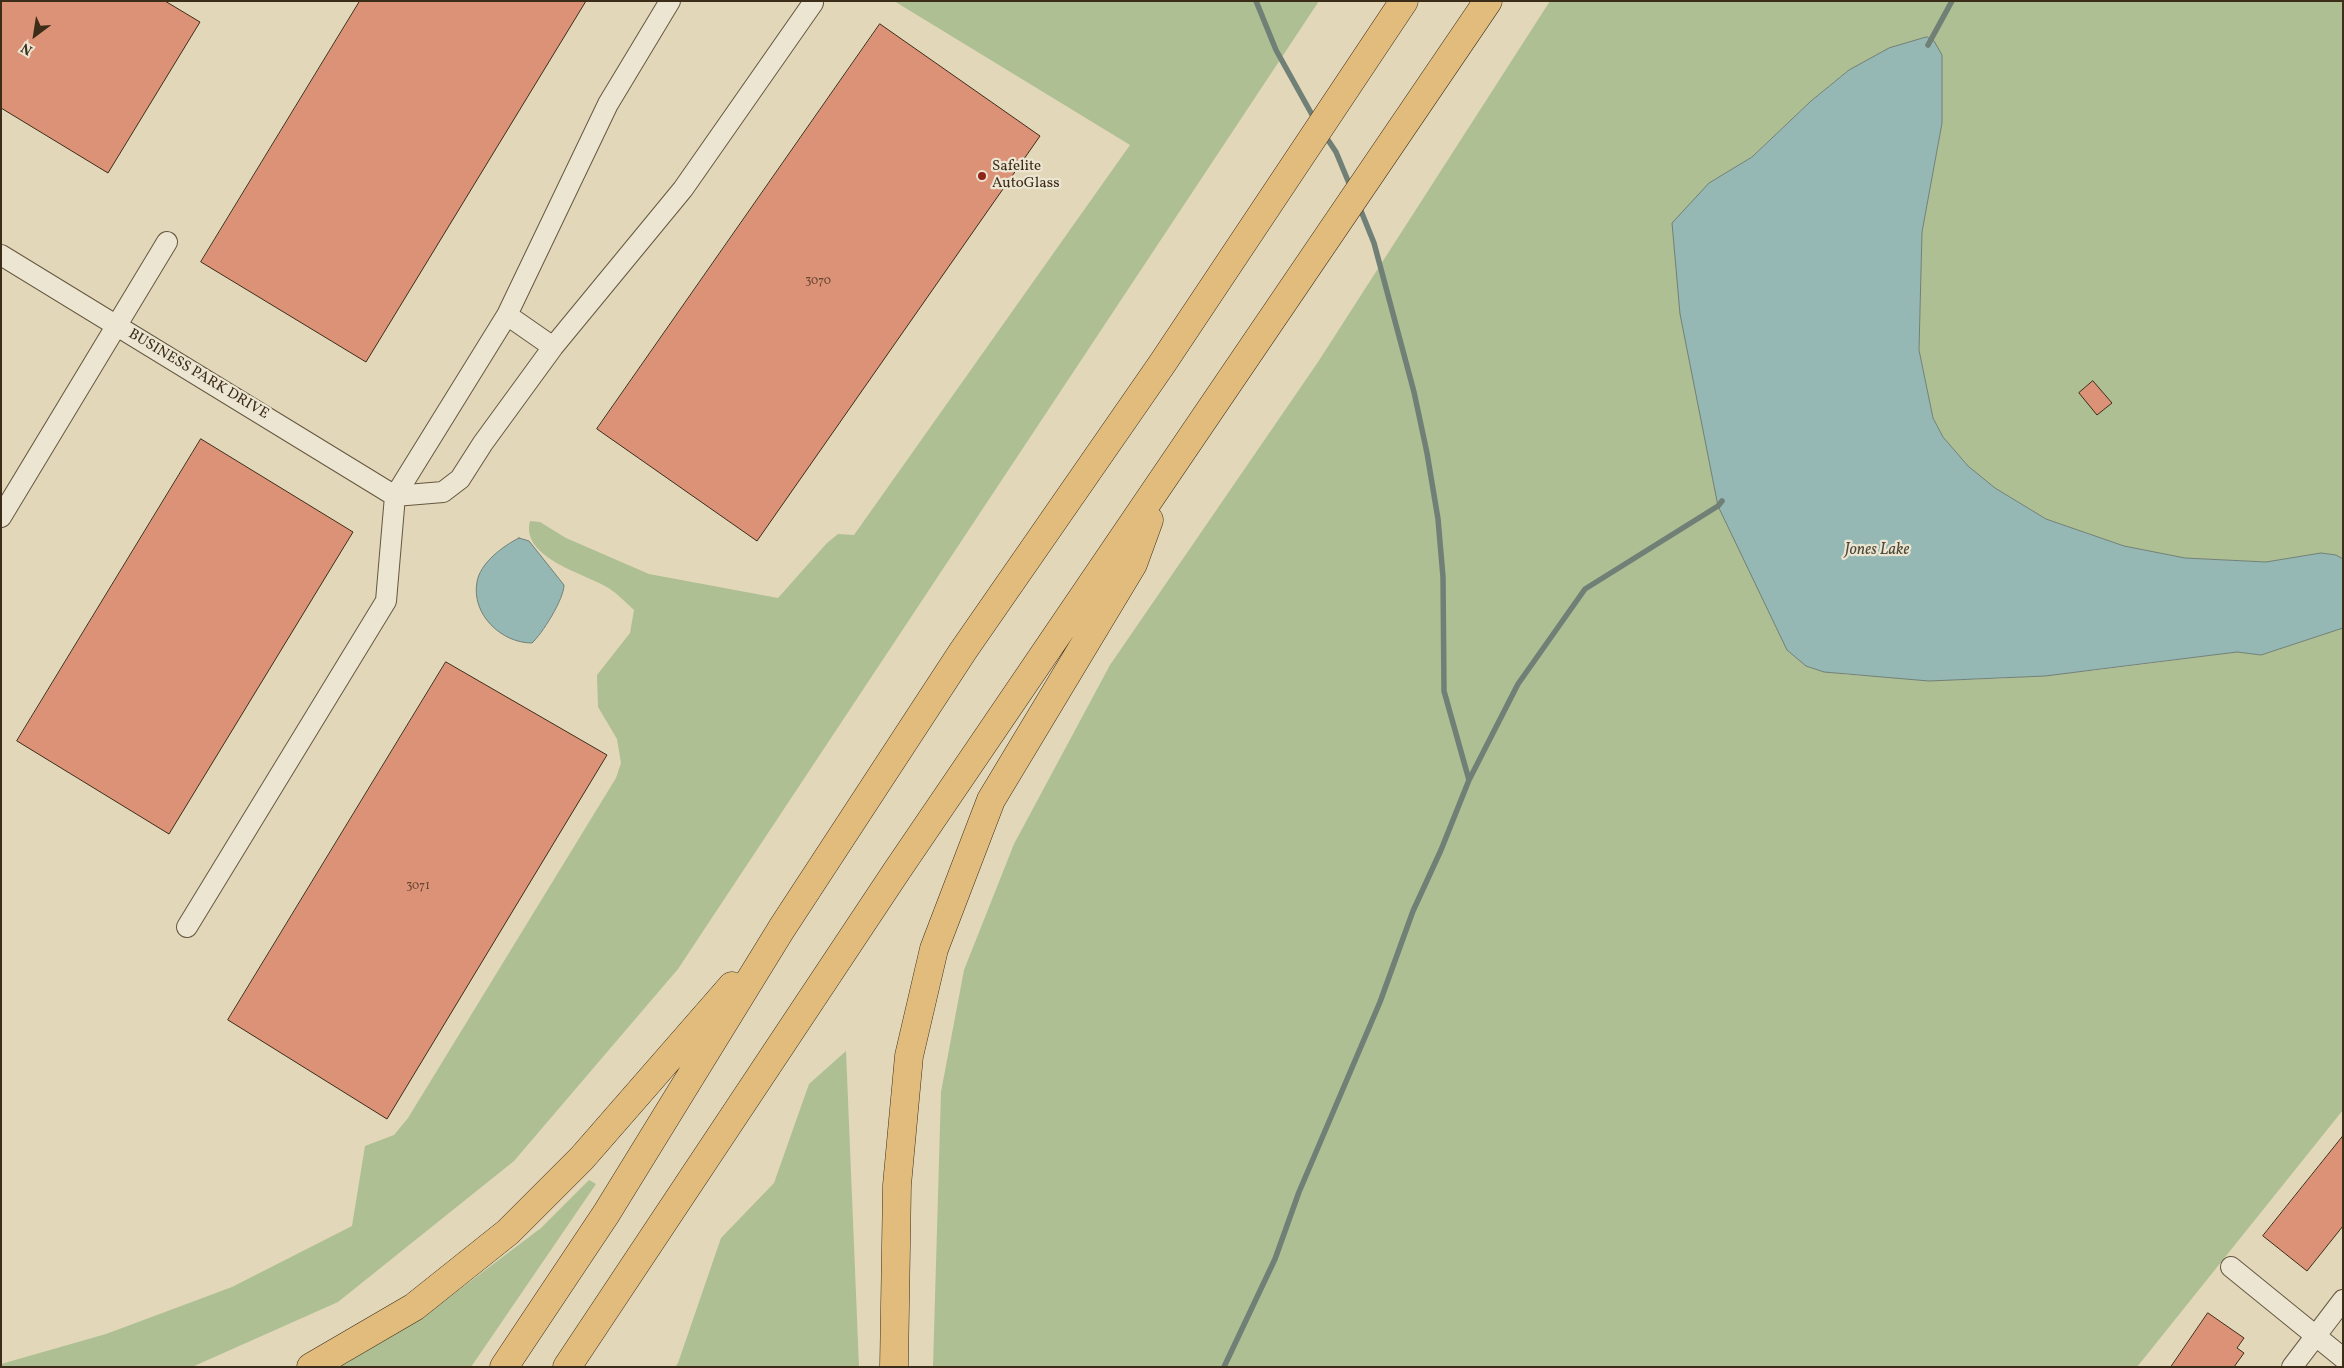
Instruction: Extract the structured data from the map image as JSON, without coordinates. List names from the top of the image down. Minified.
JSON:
{"streets":{"street":["BUSINESS PARK DRIVE"]},"water":["Jones Lake"],"places":["Safelite AutoGlass"],"house_numbers":["3070","3071"],"north":"bottom left"}
